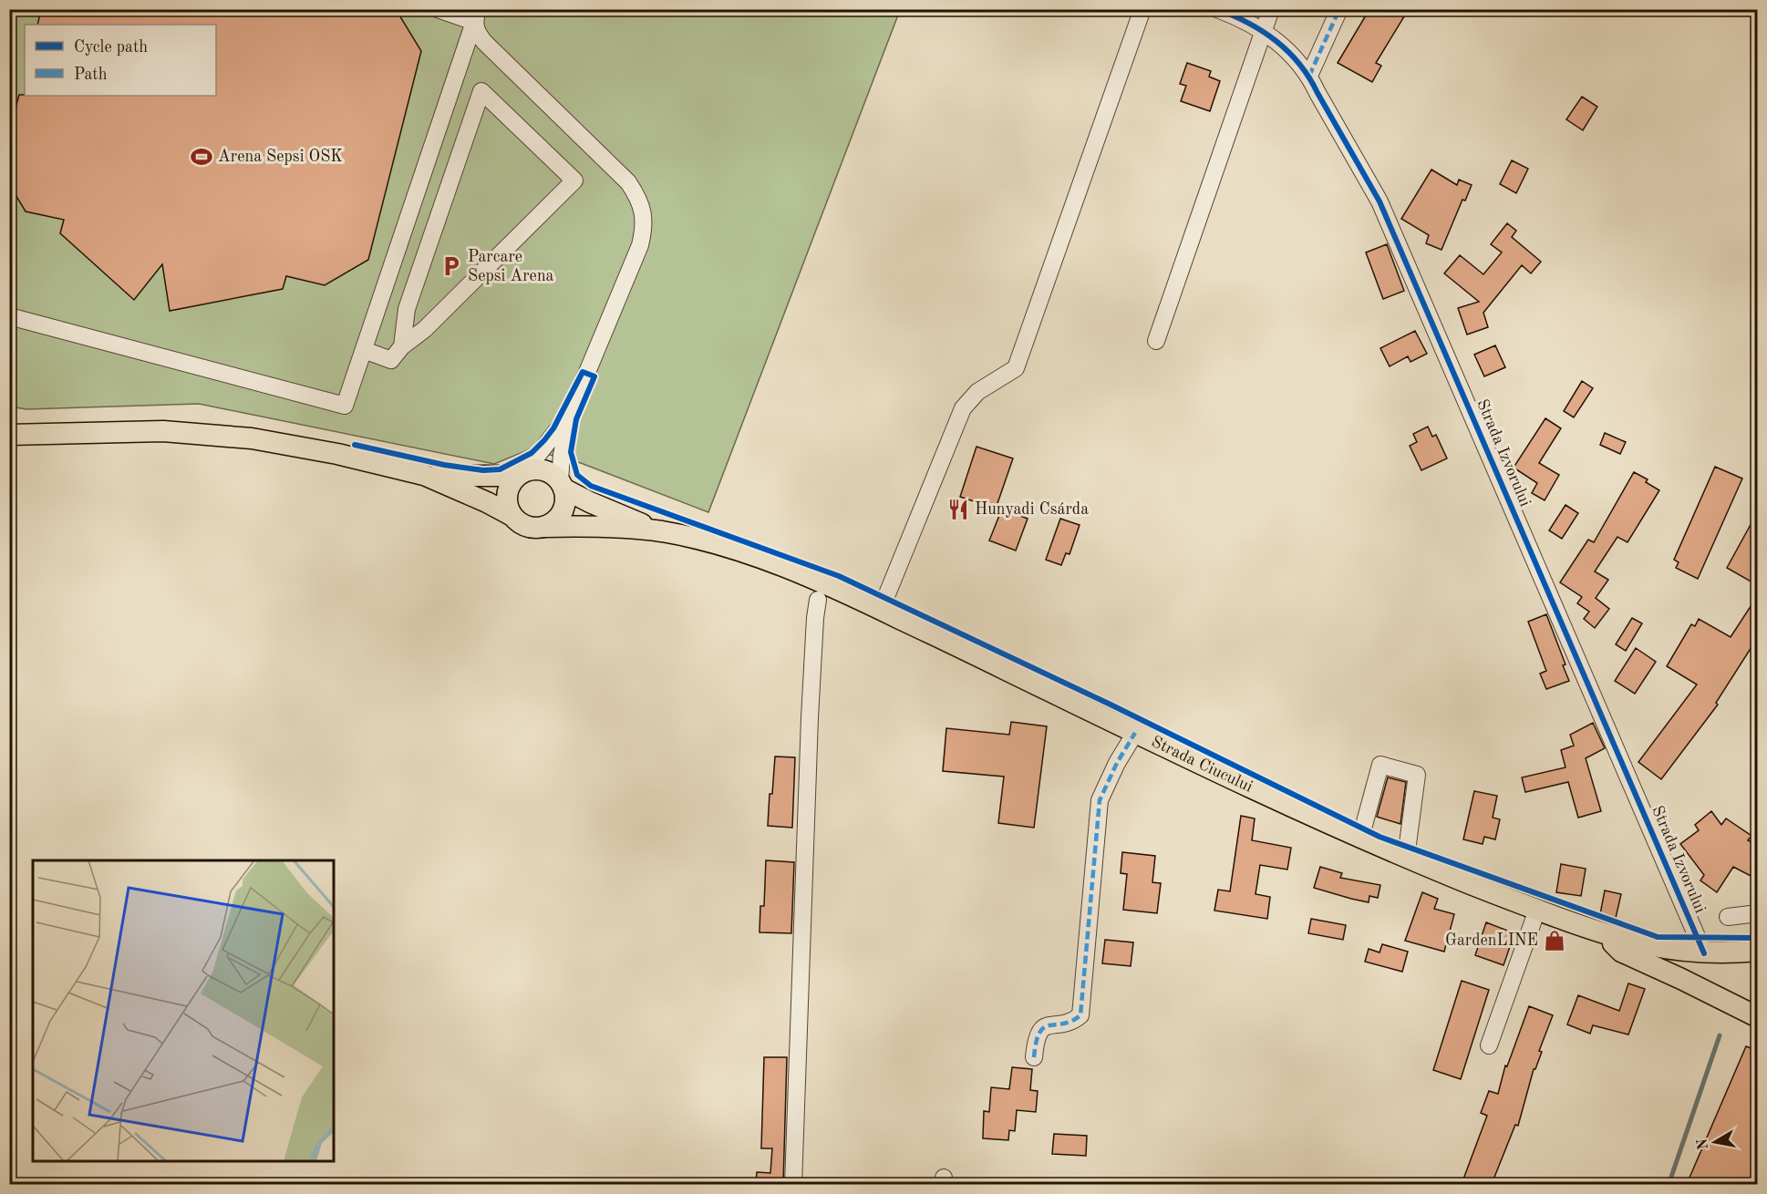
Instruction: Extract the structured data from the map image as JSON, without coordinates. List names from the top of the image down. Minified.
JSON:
{"streets":{"main road":["Strada Ciucului"],"street":["Strada Izvorului"]},"crossings":[["Strada Izvorului","Strada Ciucului"]],"places":{"sports":["Arena Sepsi OSK"],"parking":["Parcare Sepsi Arena"],"restaurant":["Hunyadi Csárda"],"shop":["GardenLINE"]},"legend":["Cycle path","Path"],"north":"left"}
